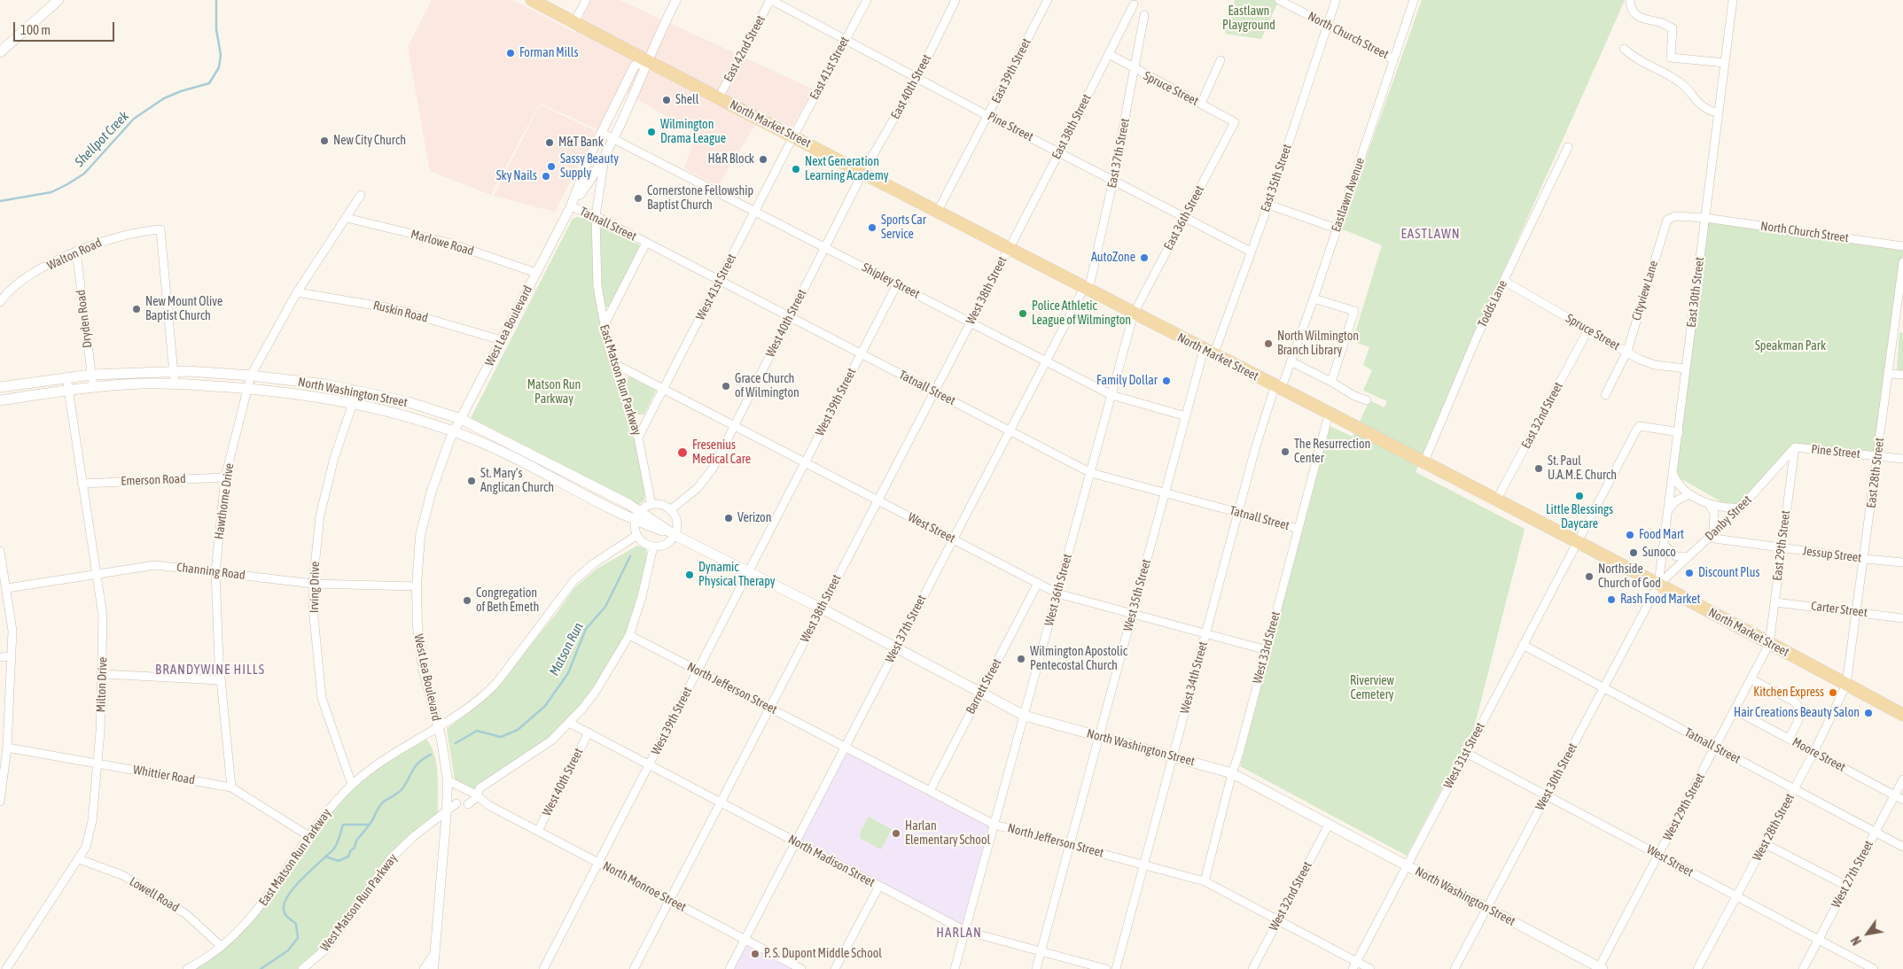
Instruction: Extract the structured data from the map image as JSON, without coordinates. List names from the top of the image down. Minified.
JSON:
{"streets":{"main road":["North Market Street","North Washington Street"],"street":["North Church Street","East 42nd Street","East 41st Street","East 39th Street","East 40th Street","Spruce Street","Pine Street","East 38th Street","East 37th Street","East 35th Street","Eastlawn Avenue","East 36th Street","Tatnall Street","Marlowe Road","Walton Road","Shipley Street","West 41st Street","West 38th Street","Cityview Lane","East 30th Street","Todds Lane","Ruskin Road","Dryden Road","West 40th Street","West Lea Boulevard","East Matson Run Parkway","West 39th Street","East 32nd Street","East 28th Street","Emerson Road","Hawthorne Drive","Danby Street","West Street","East 29th Street","Jessup Street","Channing Road","Irving Drive","West 36th Street","West 35th Street","Carter Street","West 37th Street","West 33rd Street","West 34th Street","Milton Drive","Barrett Street","North Jefferson Street","Moore Street","West 31st Street","Whittier Road","West 30th Street","West 29th Street","West 28th Street","North Madison Street","West 27th Street","North Monroe Street","Lowell Road","West 32nd Street","West Matson Run Parkway"]},"crossings":[["North Church Street","East 35th Street"],["North Church Street","Eastlawn Avenue"],["North Church Street","Cityview Lane"],["North Church Street","East 30th Street"],["East 42nd Street","North Market Street"],["East 42nd Street","Pine Street"],["East 41st Street","North Market Street"],["East 41st Street","Pine Street"],["East 41st Street","West 41st Street"],["East 39th Street","North Market Street"],["East 39th Street","Pine Street"],["East 40th Street","North Market Street"],["East 40th Street","Pine Street"],["East 40th Street","West 40th Street"],["Spruce Street","East 38th Street"],["Spruce Street","East 37th Street"],["Spruce Street","East 36th Street"],["Spruce Street","Cityview Lane"],["Spruce Street","East 30th Street"],["Spruce Street","Todds Lane"],["Spruce Street","East 32nd Street"],["North Market Street","East 38th Street"],["North Market Street","East 37th Street"],["North Market Street","East 35th Street"],["North Market Street","Eastlawn Avenue"],["North Market Street","East 36th Street"],["North Market Street","West 41st Street"],["North Market Street","West 38th Street"],["North Market Street","East 30th Street"],["North Market Street","Todds Lane"],["North Market Street","West 40th Street"],["North Market Street","West Lea Boulevard"],["North Market Street","East 32nd Street"],["North Market Street","East 28th Street"],["North Market Street","Danby Street"],["North Market Street","East 29th Street"],["North Market Street","West 36th Street"],["North Market Street","West 35th Street"],["North Market Street","West 37th Street"],["North Market Street","West 33rd Street"],["North Market Street","West 34th Street"],["North Market Street","West 31st Street"],["North Market Street","West 30th Street"],["North Market Street","West 29th Street"],["North Market Street","West 28th Street"],["Pine Street","East 38th Street"],["Pine Street","East 37th Street"],["Pine Street","East 35th Street"],["Pine Street","East 36th Street"],["Pine Street","East 28th Street"],["Pine Street","Danby Street"],["Pine Street","East 29th Street"],["East 38th Street","West 38th Street"],["East 37th Street","West 37th Street"],["East 35th Street","West 35th Street"],["Eastlawn Avenue","West 34th Street"],["East 36th Street","West 36th Street"],["Tatnall Street","West 41st Street"],["Tatnall Street","West 38th Street"],["Tatnall Street","West 40th Street"],["Tatnall Street","West Lea Boulevard"],["Tatnall Street","East Matson Run Parkway"],["Tatnall Street","West 39th Street"],["Tatnall Street","West 36th Street"],["Tatnall Street","West 35th Street"],["Tatnall Street","West 37th Street"],["Tatnall Street","West 33rd Street"],["Tatnall Street","West 34th Street"],["Tatnall Street","West 31st Street"],["Tatnall Street","West 30th Street"],["Tatnall Street","West 29th Street"],["Tatnall Street","West 28th Street"],["Tatnall Street","West 27th Street"],["Marlowe Road","West Lea Boulevard"],["Marlowe Road","Hawthorne Drive"],["Walton Road","Dryden Road"],["Walton Road","North Washington Street"],["Shipley Street","West 41st Street"],["Shipley Street","West 38th Street"],["Shipley Street","West 40th Street"],["Shipley Street","West Lea Boulevard"],["Shipley Street","West 39th Street"],["Shipley Street","West 36th Street"],["Shipley Street","West 35th Street"],["Shipley Street","West 37th Street"],["West 41st Street","East Matson Run Parkway"],["West 41st Street","West Street"],["West 38th Street","North Washington Street"],["West 38th Street","West Street"],["West 38th Street","North Jefferson Street"],["West 38th Street","North Madison Street"],["West 38th Street","North Monroe Street"],["Cityview Lane","East 30th Street"],["East 30th Street","Danby Street"],["East 30th Street","Jessup Street"],["East 30th Street","West 31st Street"],["East 30th Street","West 30th Street"],["Ruskin Road","West Lea Boulevard"],["Ruskin Road","Hawthorne Drive"],["Dryden Road","North Washington Street"],["West 40th Street","West Street"],["West 40th Street","North Madison Street"],["West 40th Street","North Monroe Street"],["West Lea Boulevard","East Matson Run Parkway"],["West Lea Boulevard","North Washington Street"],["West Lea Boulevard","Channing Road"],["West Lea Boulevard","West Matson Run Parkway"],["East Matson Run Parkway","West Street"],["East Matson Run Parkway","Irving Drive"],["East Matson Run Parkway","Whittier Road"],["East Matson Run Parkway","Lowell Road"],["North Washington Street","West 39th Street"],["North Washington Street","Hawthorne Drive"],["North Washington Street","Irving Drive"],["North Washington Street","West 36th Street"],["North Washington Street","West 35th Street"],["North Washington Street","West 37th Street"],["North Washington Street","West 33rd Street"],["North Washington Street","West 34th Street"],["North Washington Street","Milton Drive"],["North Washington Street","Barrett Street"],["North Washington Street","West 31st Street"],["North Washington Street","West 30th Street"],["North Washington Street","West 29th Street"],["North Washington Street","West 32nd Street"],["West 39th Street","West Street"],["West 39th Street","North Jefferson Street"],["West 39th Street","North Madison Street"],["West 39th Street","North Monroe Street"],["East 28th Street","Jessup Street"],["East 28th Street","Carter Street"],["East 28th Street","West 28th Street"],["Emerson Road","Hawthorne Drive"],["Emerson Road","Milton Drive"],["Hawthorne Drive","Channing Road"],["Hawthorne Drive","Whittier Road"],["Danby Street","East 29th Street"],["Danby Street","Jessup Street"],["Danby Street","West 30th Street"],["West Street","West 36th Street"],["West Street","West 35th Street"],["West Street","West 37th Street"],["West Street","West 33rd Street"],["West Street","West 34th Street"],["West Street","Barrett Street"],["West Street","West 31st Street"],["West Street","West 30th Street"],["West Street","West 29th Street"],["West Street","West 28th Street"],["West Street","West 27th Street"],["East 29th Street","Jessup Street"],["East 29th Street","Carter Street"],["East 29th Street","West 29th Street"],["Channing Road","Irving Drive"],["Channing Road","Milton Drive"],["West 36th Street","North Jefferson Street"],["West 36th Street","North Madison Street"],["West 35th Street","North Jefferson Street"],["West 35th Street","North Madison Street"],["West 37th Street","North Jefferson Street"],["West 37th Street","North Madison Street"],["West 37th Street","North Monroe Street"],["West 33rd Street","North Jefferson Street"],["West 34th Street","North Jefferson Street"],["Milton Drive","Whittier Road"],["Milton Drive","Lowell Road"],["Barrett Street","North Jefferson Street"],["North Jefferson Street","West 31st Street"],["North Jefferson Street","West 32nd Street"],["Moore Street","West 29th Street"],["Moore Street","West 28th Street"],["Moore Street","West 27th Street"]],"districts":["EASTLAWN","BRANDYWINE HILLS","HARLAN"],"water":["Shellpot Creek","Matson Run"],"parks":["Eastlawn Playground","Speakman Park","Matson Run Parkway","Riverview Cemetery"],"places":["Forman Mills","Shell","Wilmington Drama League","New City Church","M&T Bank","H&R Block","Sassy Beauty Supply","Next Generation Learning Academy","Sky Nails","Cornerstone Fellowship Baptist Church","Sports Car Service","AutoZone","New Mount Olive Baptist Church","Police Athletic League of Wilmington","North Wilmington Branch Library","Family Dollar","Grace Church of Wilmington","The Resurrection Center","Fresenius Medical Care","St. Paul U.A.M.E. Church","St. Mary’s Anglican Church","Little Blessings Daycare","Verizon","Food Mart","Sunoco","Discount Plus","Dynamic Physical Therapy","Northside Church of God","Rash Food Market","Congregation of Beth Emeth","Wilmington Apostolic Pentecostal Church","Kitchen Express","Hair Creations Beauty Salon","Harlan Elementary School","P. S. Dupont Middle School"],"scale_bar":"100 m","north":"bottom left"}
